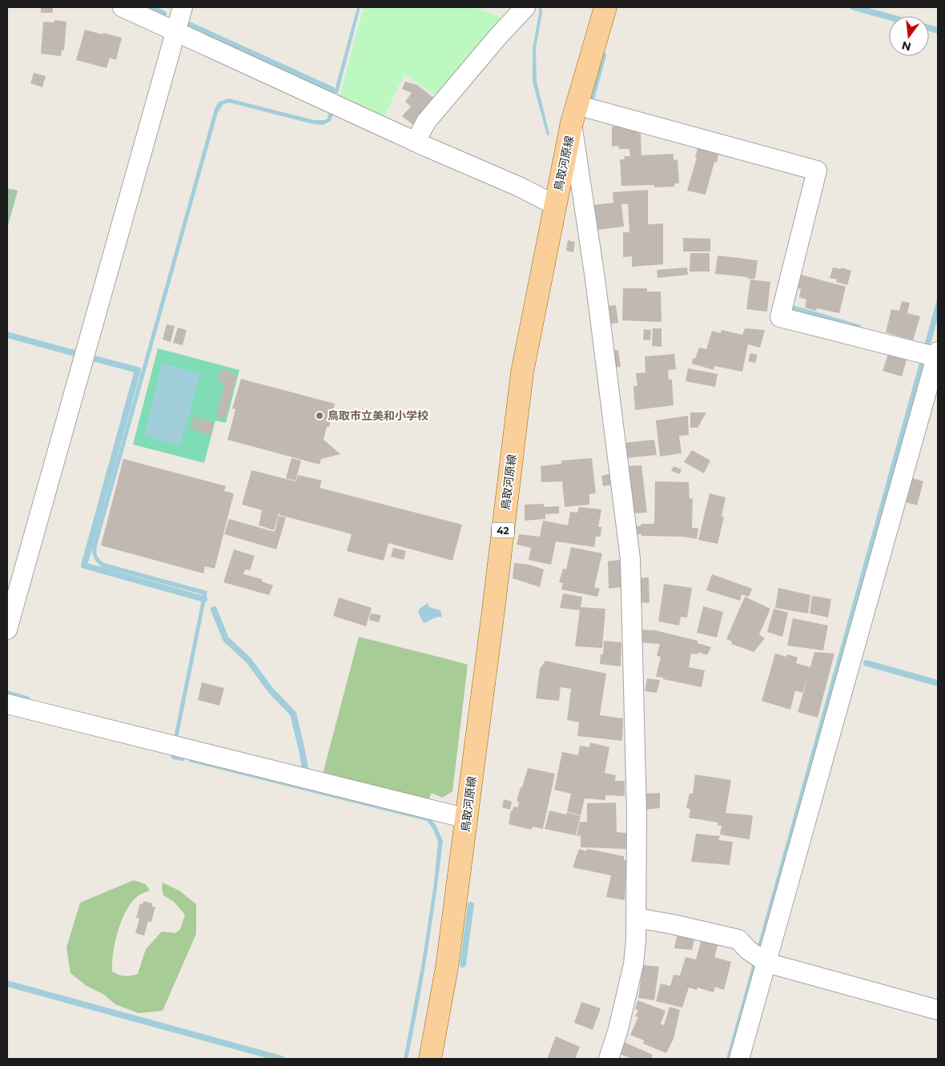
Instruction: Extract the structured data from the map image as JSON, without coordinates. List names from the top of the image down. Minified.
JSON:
{"streets":{"main road":["鳥取河原線","42"]},"places":["鳥取市立美和小学校"],"north":"bottom"}
